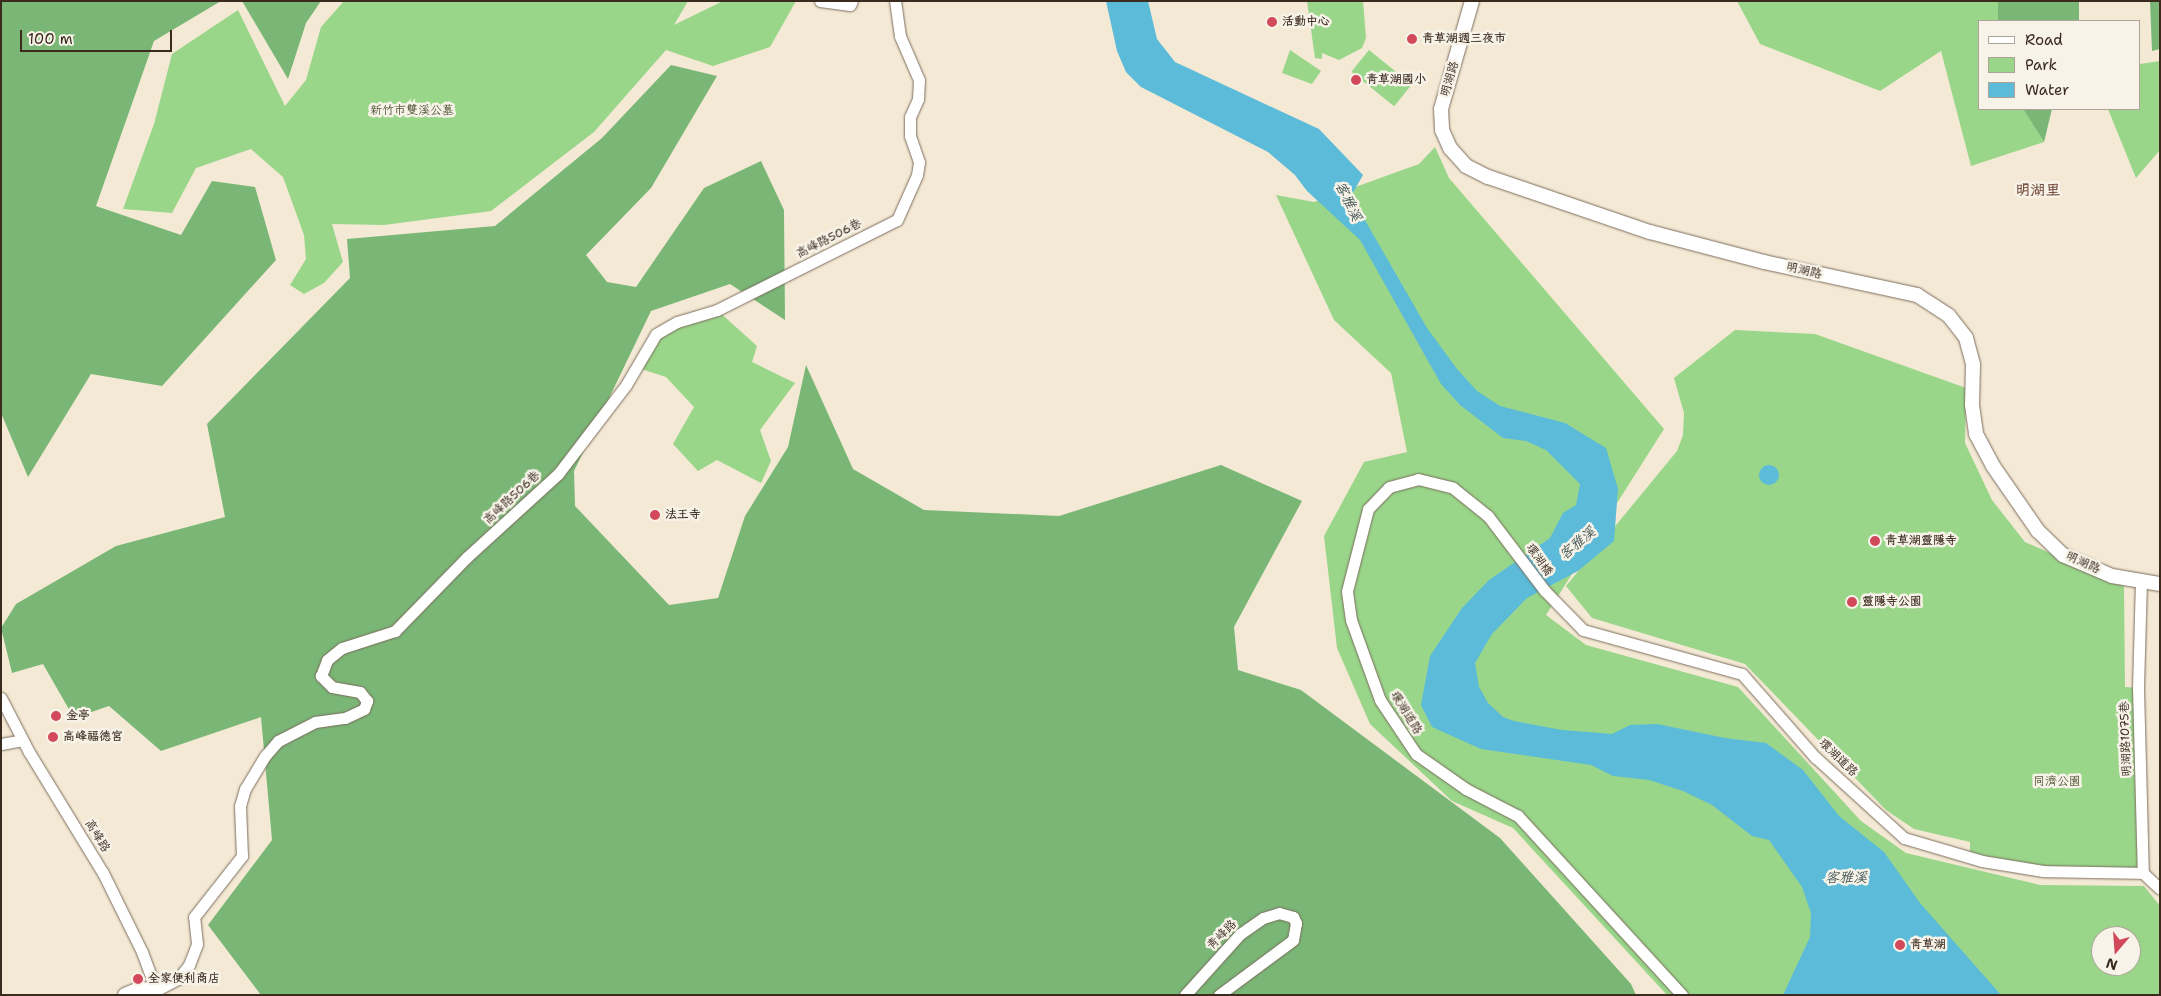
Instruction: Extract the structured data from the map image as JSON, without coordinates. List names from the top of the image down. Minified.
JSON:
{"streets":{"street":["明湖路","高峰路506巷","環湖橋","環湖道路","明湖路1075巷","高峰路","青峰路"]},"crossings":[["明湖路","明湖路1075巷"],["高峰路506巷","高峰路"],["環湖橋","環湖道路"],["環湖道路","明湖路1075巷"]],"districts":["明湖里"],"water":["客雅溪"],"parks":["新竹市雙溪公墓","同濟公園"],"places":["活動中心","青草湖週三夜市","青草湖國小","法王寺","青草湖靈隱寺","靈隱寺公園","金亭","高峰福德宮","青草湖","全家便利商店"],"legend":["Road","Park","Water"],"scale_bar":"100 m","north":"bottom"}
